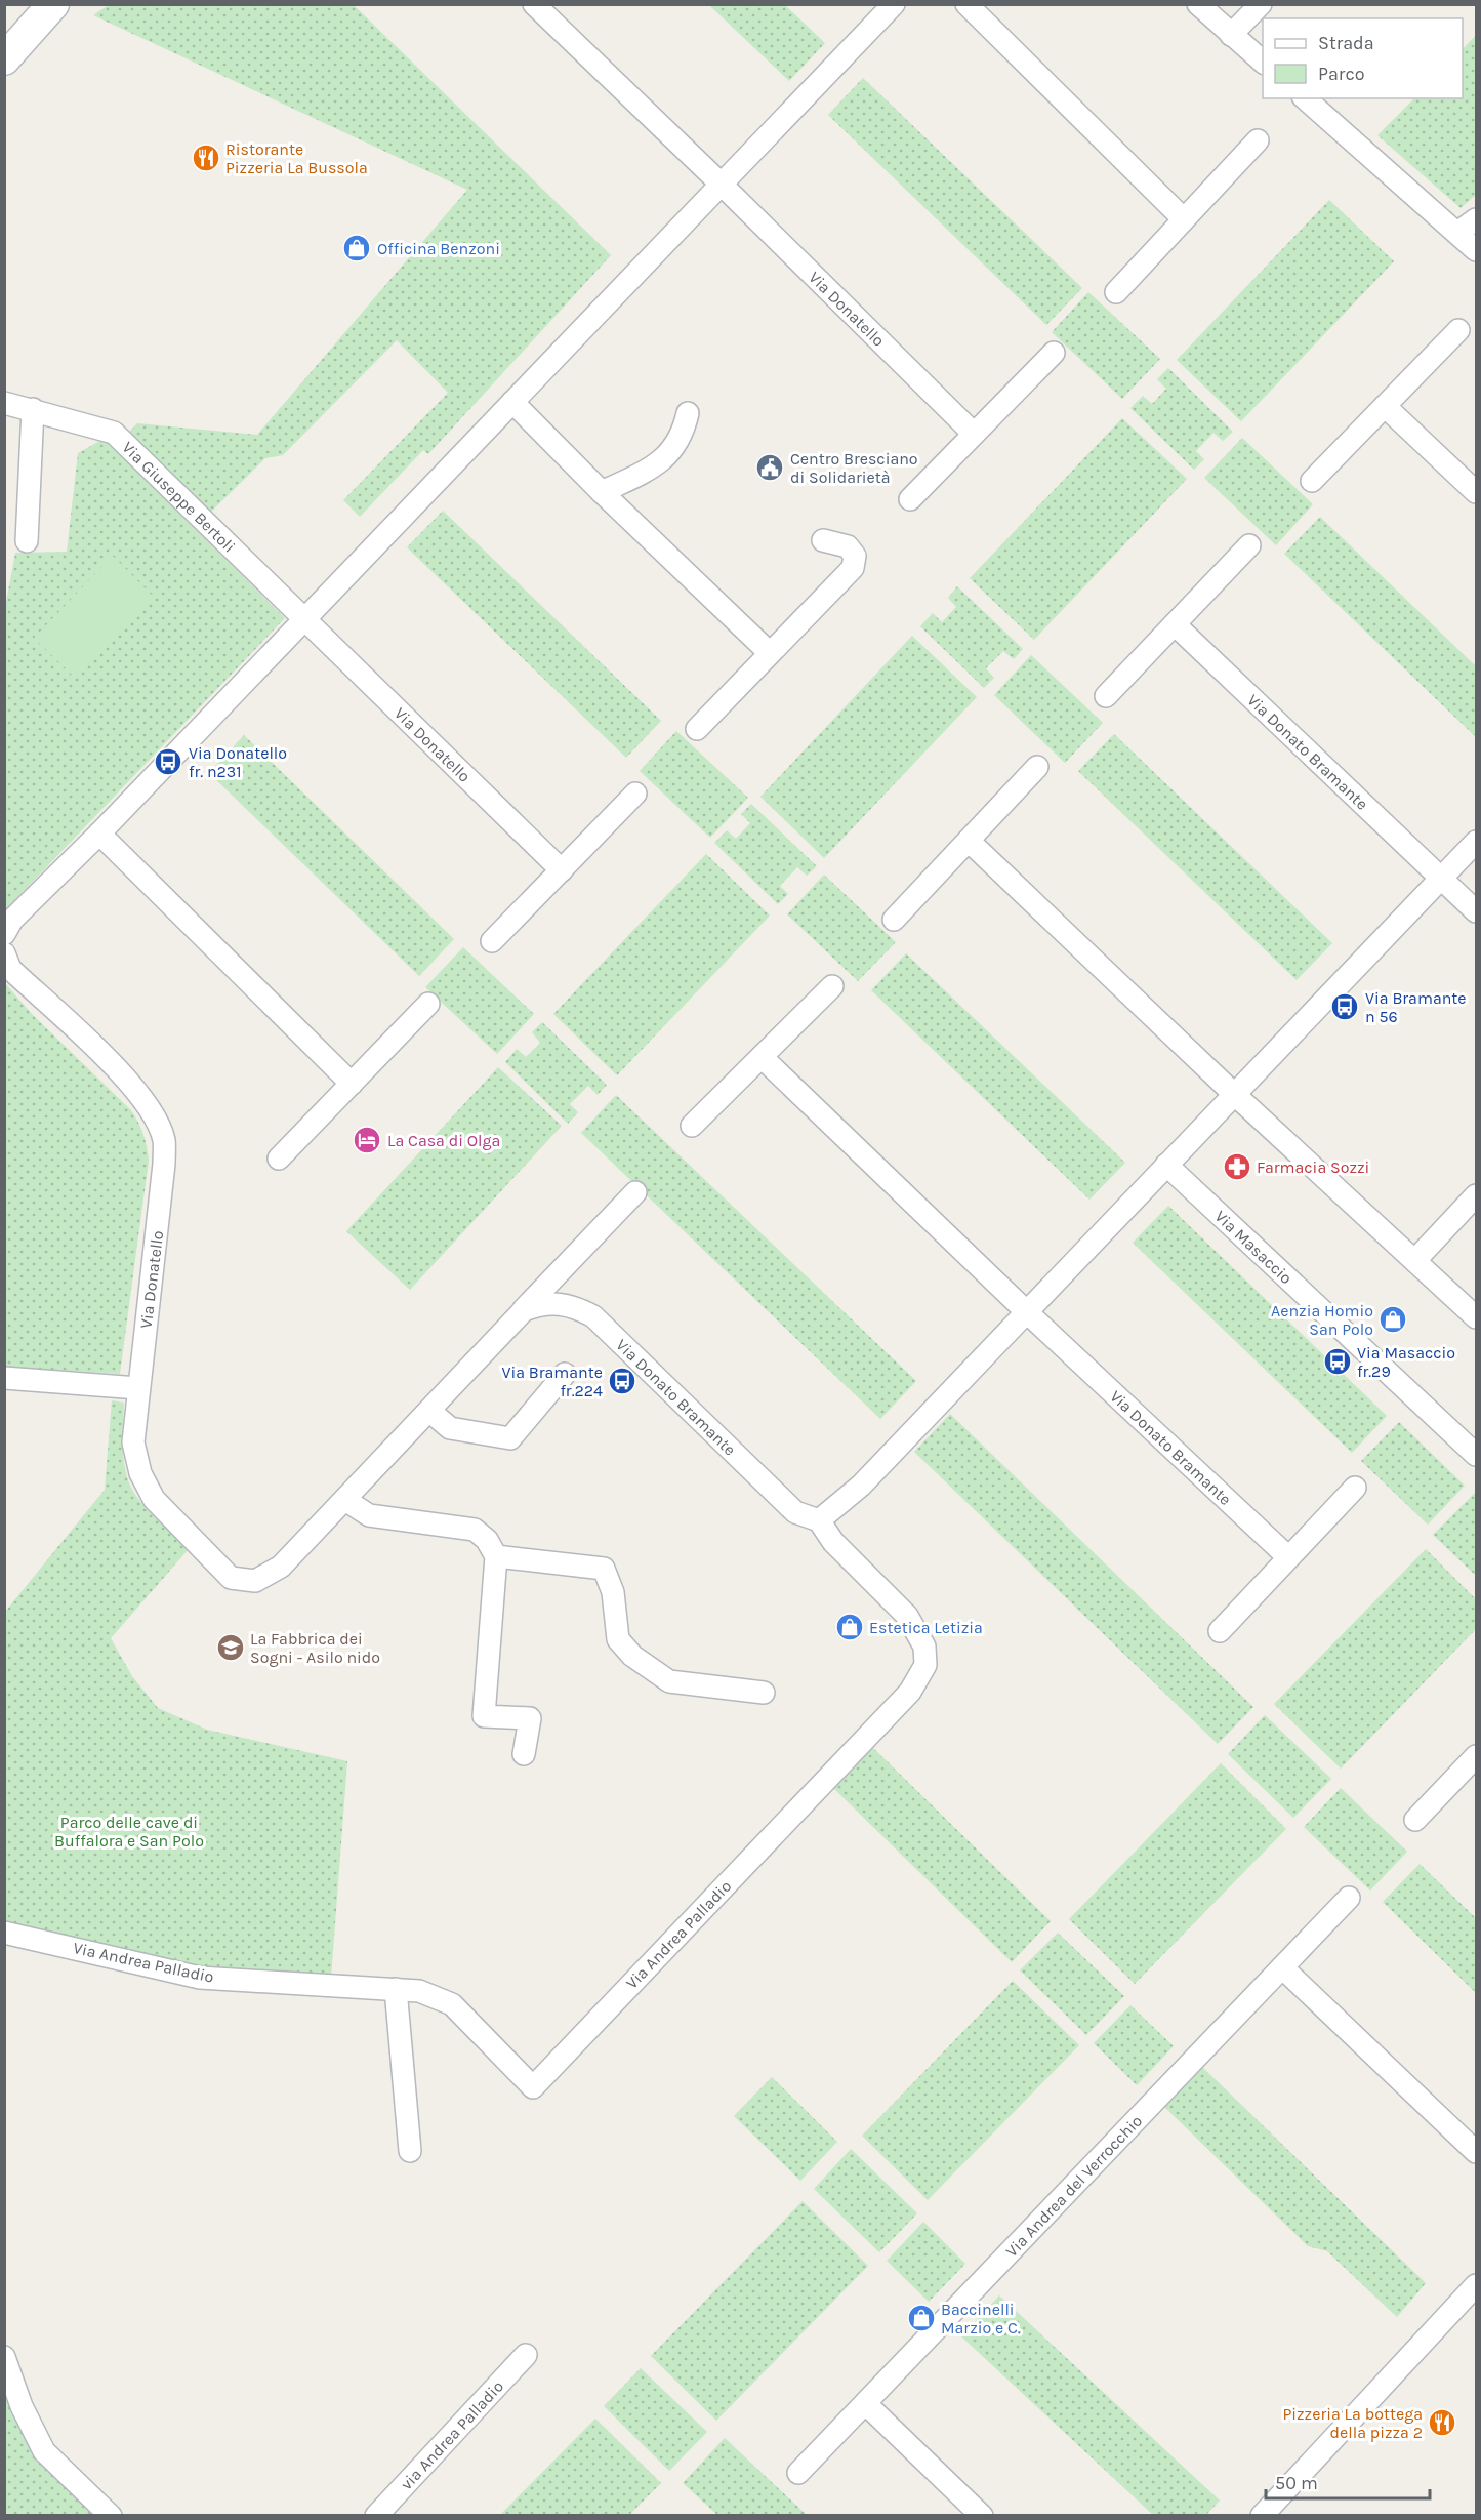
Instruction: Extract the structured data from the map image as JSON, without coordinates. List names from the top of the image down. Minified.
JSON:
{"streets":{"street":["Via Donatello","Via Giuseppe Bertoli","Via Donato Bramante","Via Masaccio","Via Andrea Palladio","Via Andrea del Verrocchio","via Andrea Palladio"]},"crossings":[["Via Donatello","Via Giuseppe Bertoli"],["Via Donato Bramante","Via Andrea Palladio"]],"parks":["Parco delle cave di Buffalora e San Polo"],"places":{"restaurant":["Ristorante Pizzeria La Bussola","Pizzeria La bottega della pizza 2"],"shop":["Officina Benzoni","Aenzia Homio San Polo","Estetica Letizia","Baccinelli Marzio e C."],"public building":["Centro Bresciano di Solidarietà"],"bus stop":["Via Donatello fr. n231","Via Bramante n 56","Via Masaccio fr.29","Via Bramante fr.224"],"hotel":["La Casa di Olga"],"pharmacy":["Farmacia Sozzi"],"school or university":["La Fabbrica dei Sogni - Asilo nido"]},"legend":["Strada","Parco"],"scale_bar":"50 m"}
